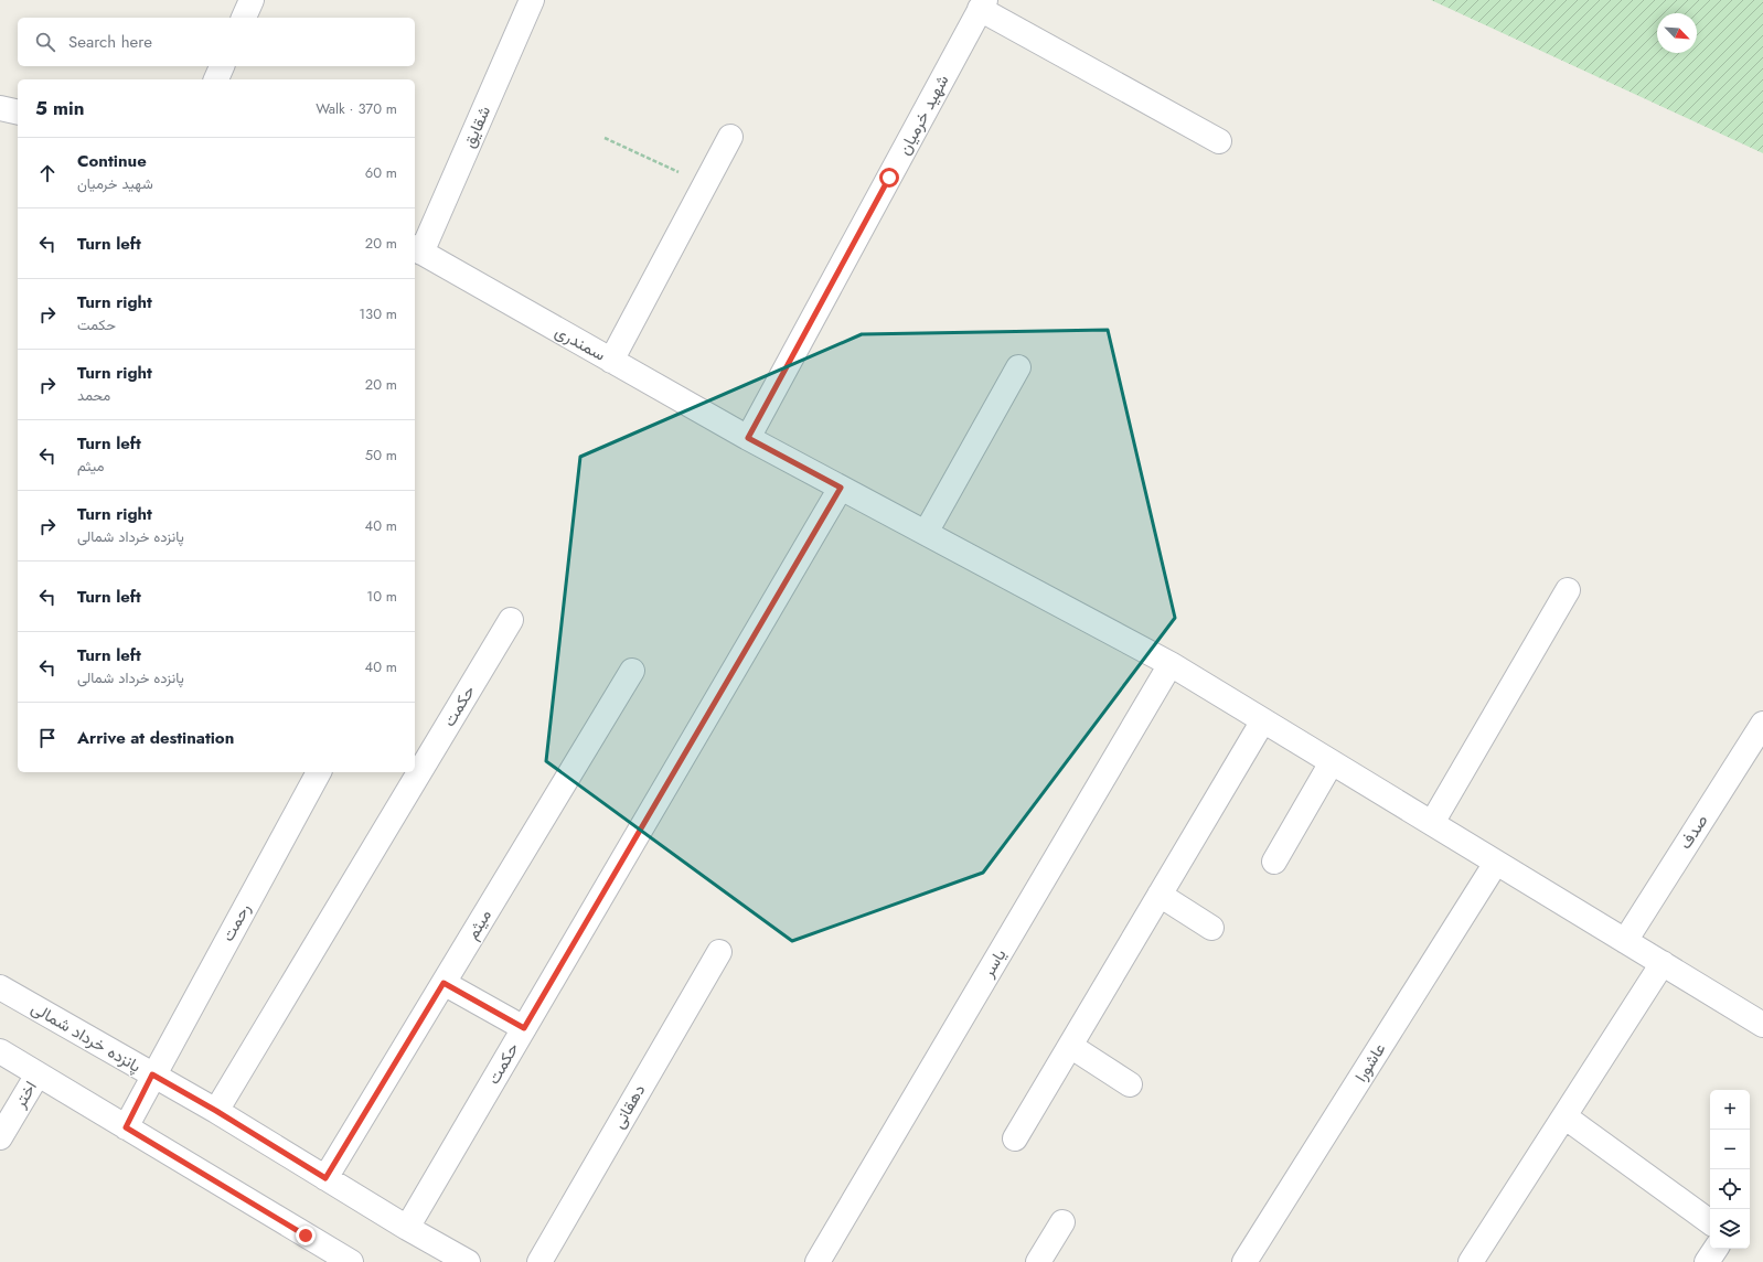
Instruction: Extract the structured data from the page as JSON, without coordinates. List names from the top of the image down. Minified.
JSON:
{"streets":{"street":["شهید خرمیان","شقایق","سمندری","حکمت","صدف","رحمت","میثم","یاسر","پانزده خرداد شمالی","عاشورا","اختر","دهقانی"]},"crossings":[["شهید خرمیان","سمندری"],["شقایق","سمندری"],["سمندری","حکمت"],["سمندری","صدف"],["سمندری","یاسر"],["سمندری","عاشورا"],["حکمت","پانزده خرداد شمالی"],["رحمت","پانزده خرداد شمالی"],["میثم","پانزده خرداد شمالی"]],"north":"bottom right","page":{"search":"Search here","heading":["5 min","Walk · 370 m"],"list":[["Continue","شهید خرمیان","60 m"],["Turn left","20 m"],["Turn right","حکمت","130 m"],["Turn right","محمد","20 m"],["Turn left","میثم","50 m"],["Turn right","پانزده خرداد شمالی","40 m"],["Turn left","10 m"],["Turn left","پانزده خرداد شمالی","40 m"],"Arrive at destination"],"map_buttons":["+","−"]}}
